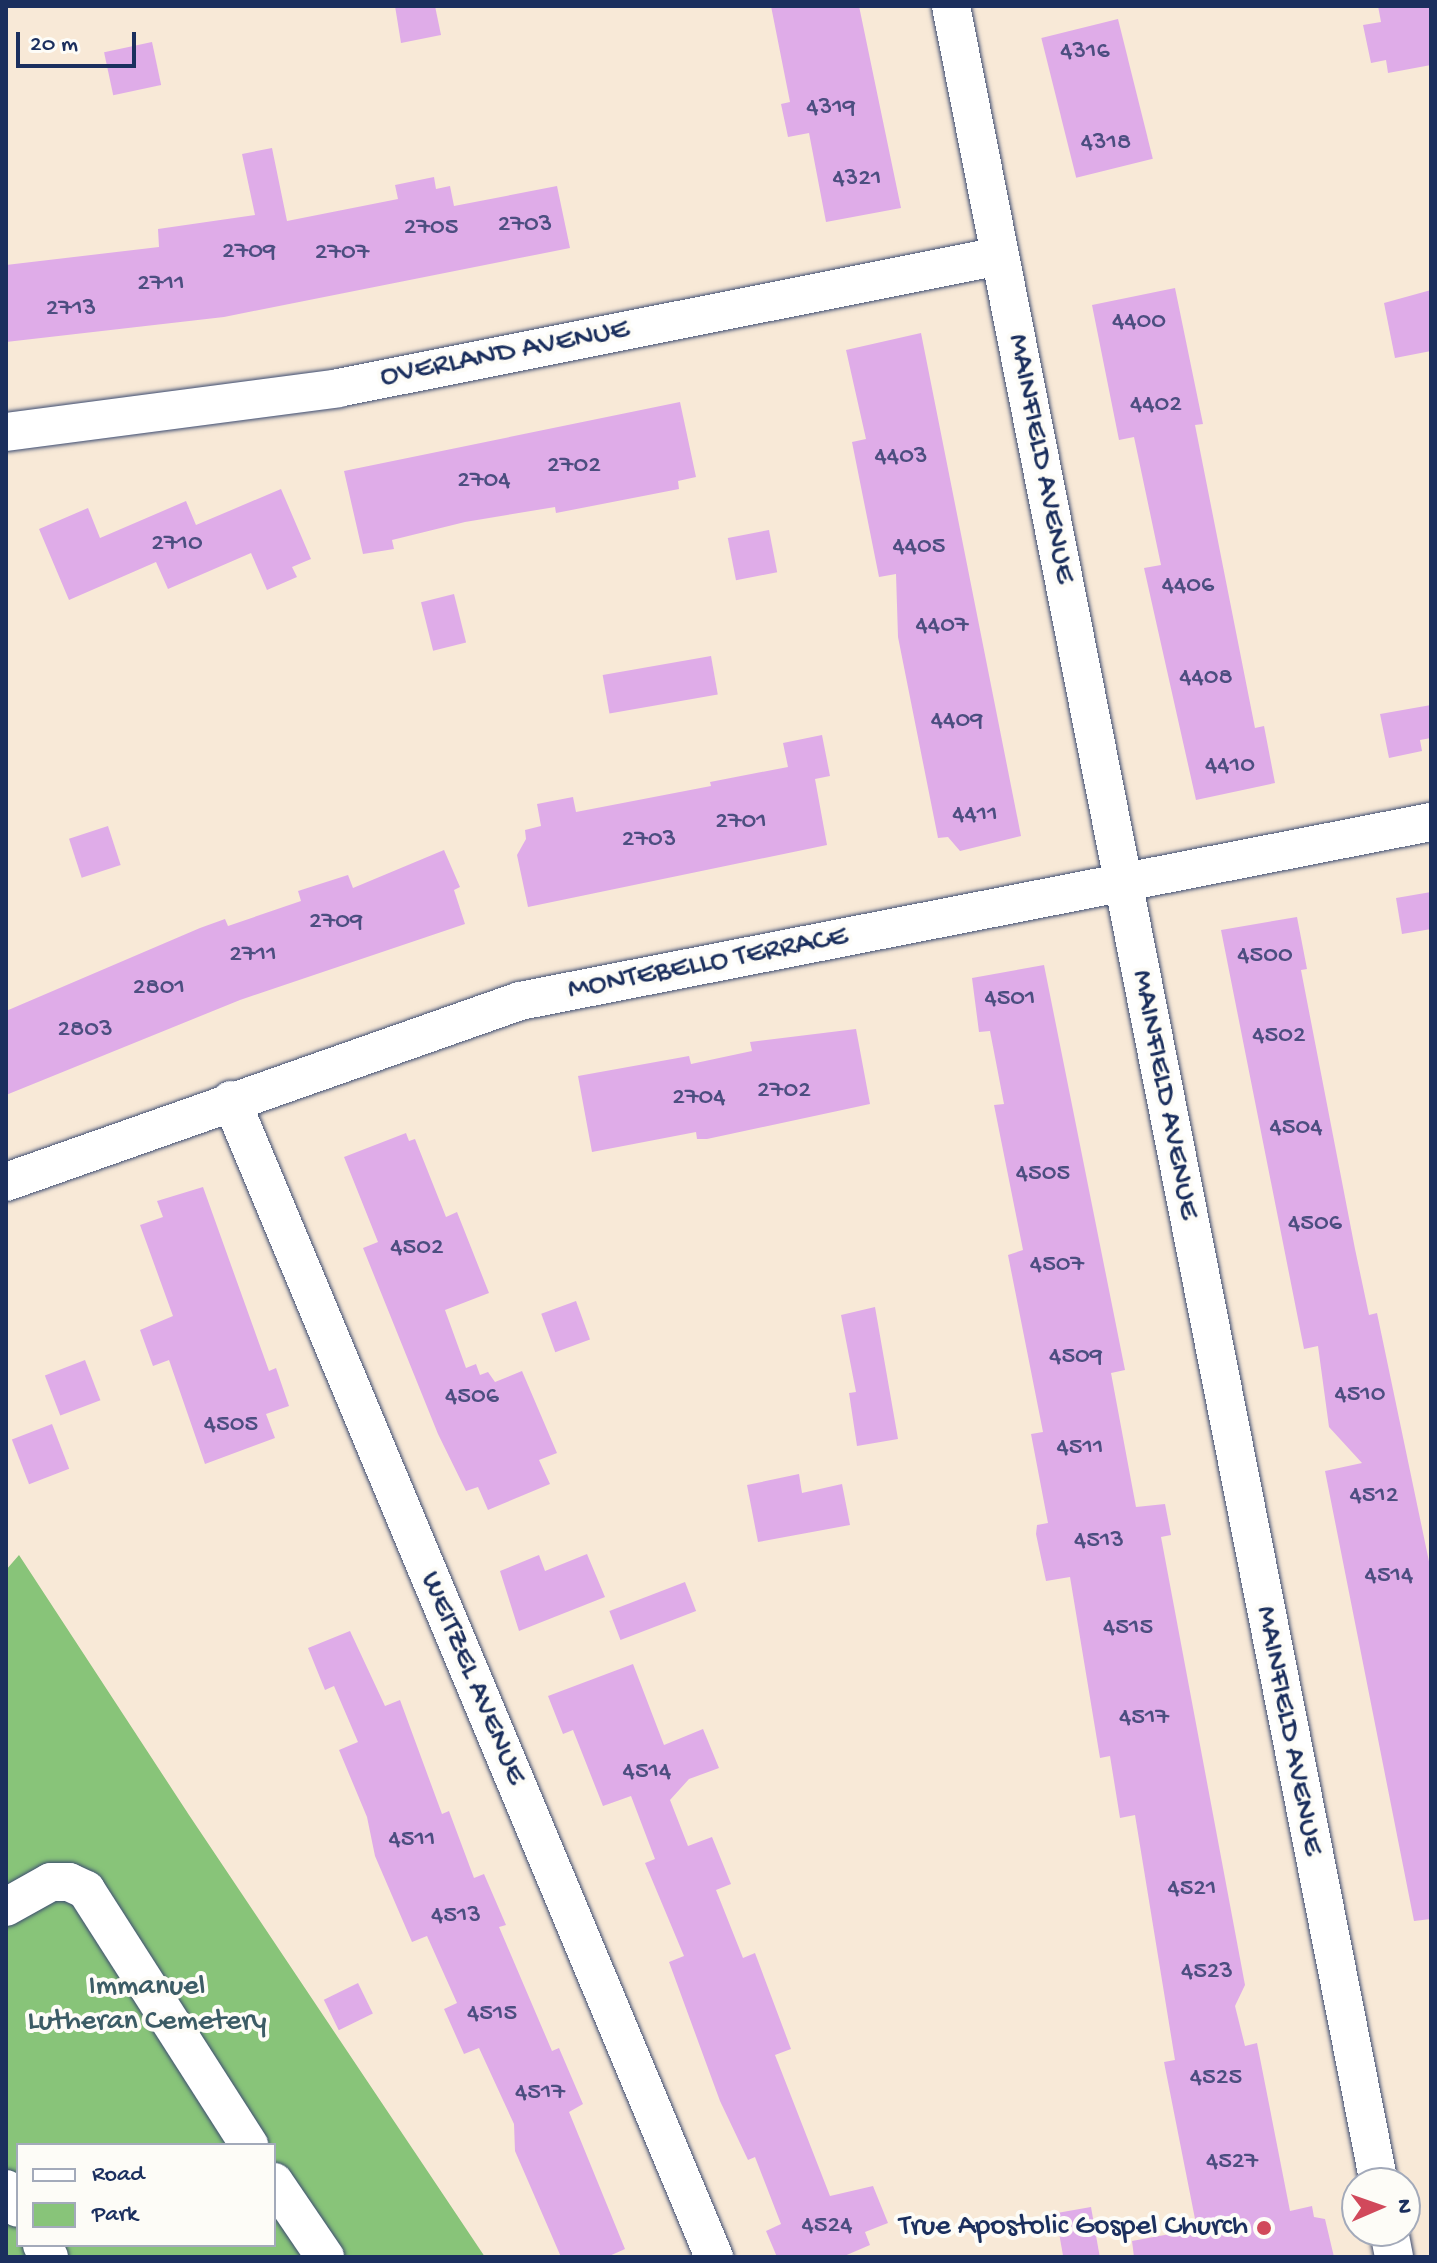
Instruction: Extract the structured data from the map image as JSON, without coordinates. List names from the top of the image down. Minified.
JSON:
{"streets":{"street":["OVERLAND AVENUE","MAINFIELD AVENUE","MONTEBELLO TERRACE","WEITZEL AVENUE"]},"crossings":[["OVERLAND AVENUE","MAINFIELD AVENUE"],["MAINFIELD AVENUE","MONTEBELLO TERRACE"],["MONTEBELLO TERRACE","WEITZEL AVENUE"]],"parks":["Immanuel Lutheran Cemetery"],"places":["True Apostolic Gospel Church"],"house_numbers":["4316","4319","4318","4321","2703","2705","2709","2707","2711","2713","4400","4402","4403","2702","2704","2710","4405","4406","4407","4408","4409","4410","4411","2701","2703","2709","2711","4500","2801","4501","2803","4502","2702","2704","4504","4505","4506","4502","4507","4509","4510","4506","4505","4511","4512","4513","4514","4515","4517","4514","4511","4521","4513","4523","4515","4525","4517","4527","4524"],"legend":["Road","Park"],"scale_bar":"20 m","north":"right"}
